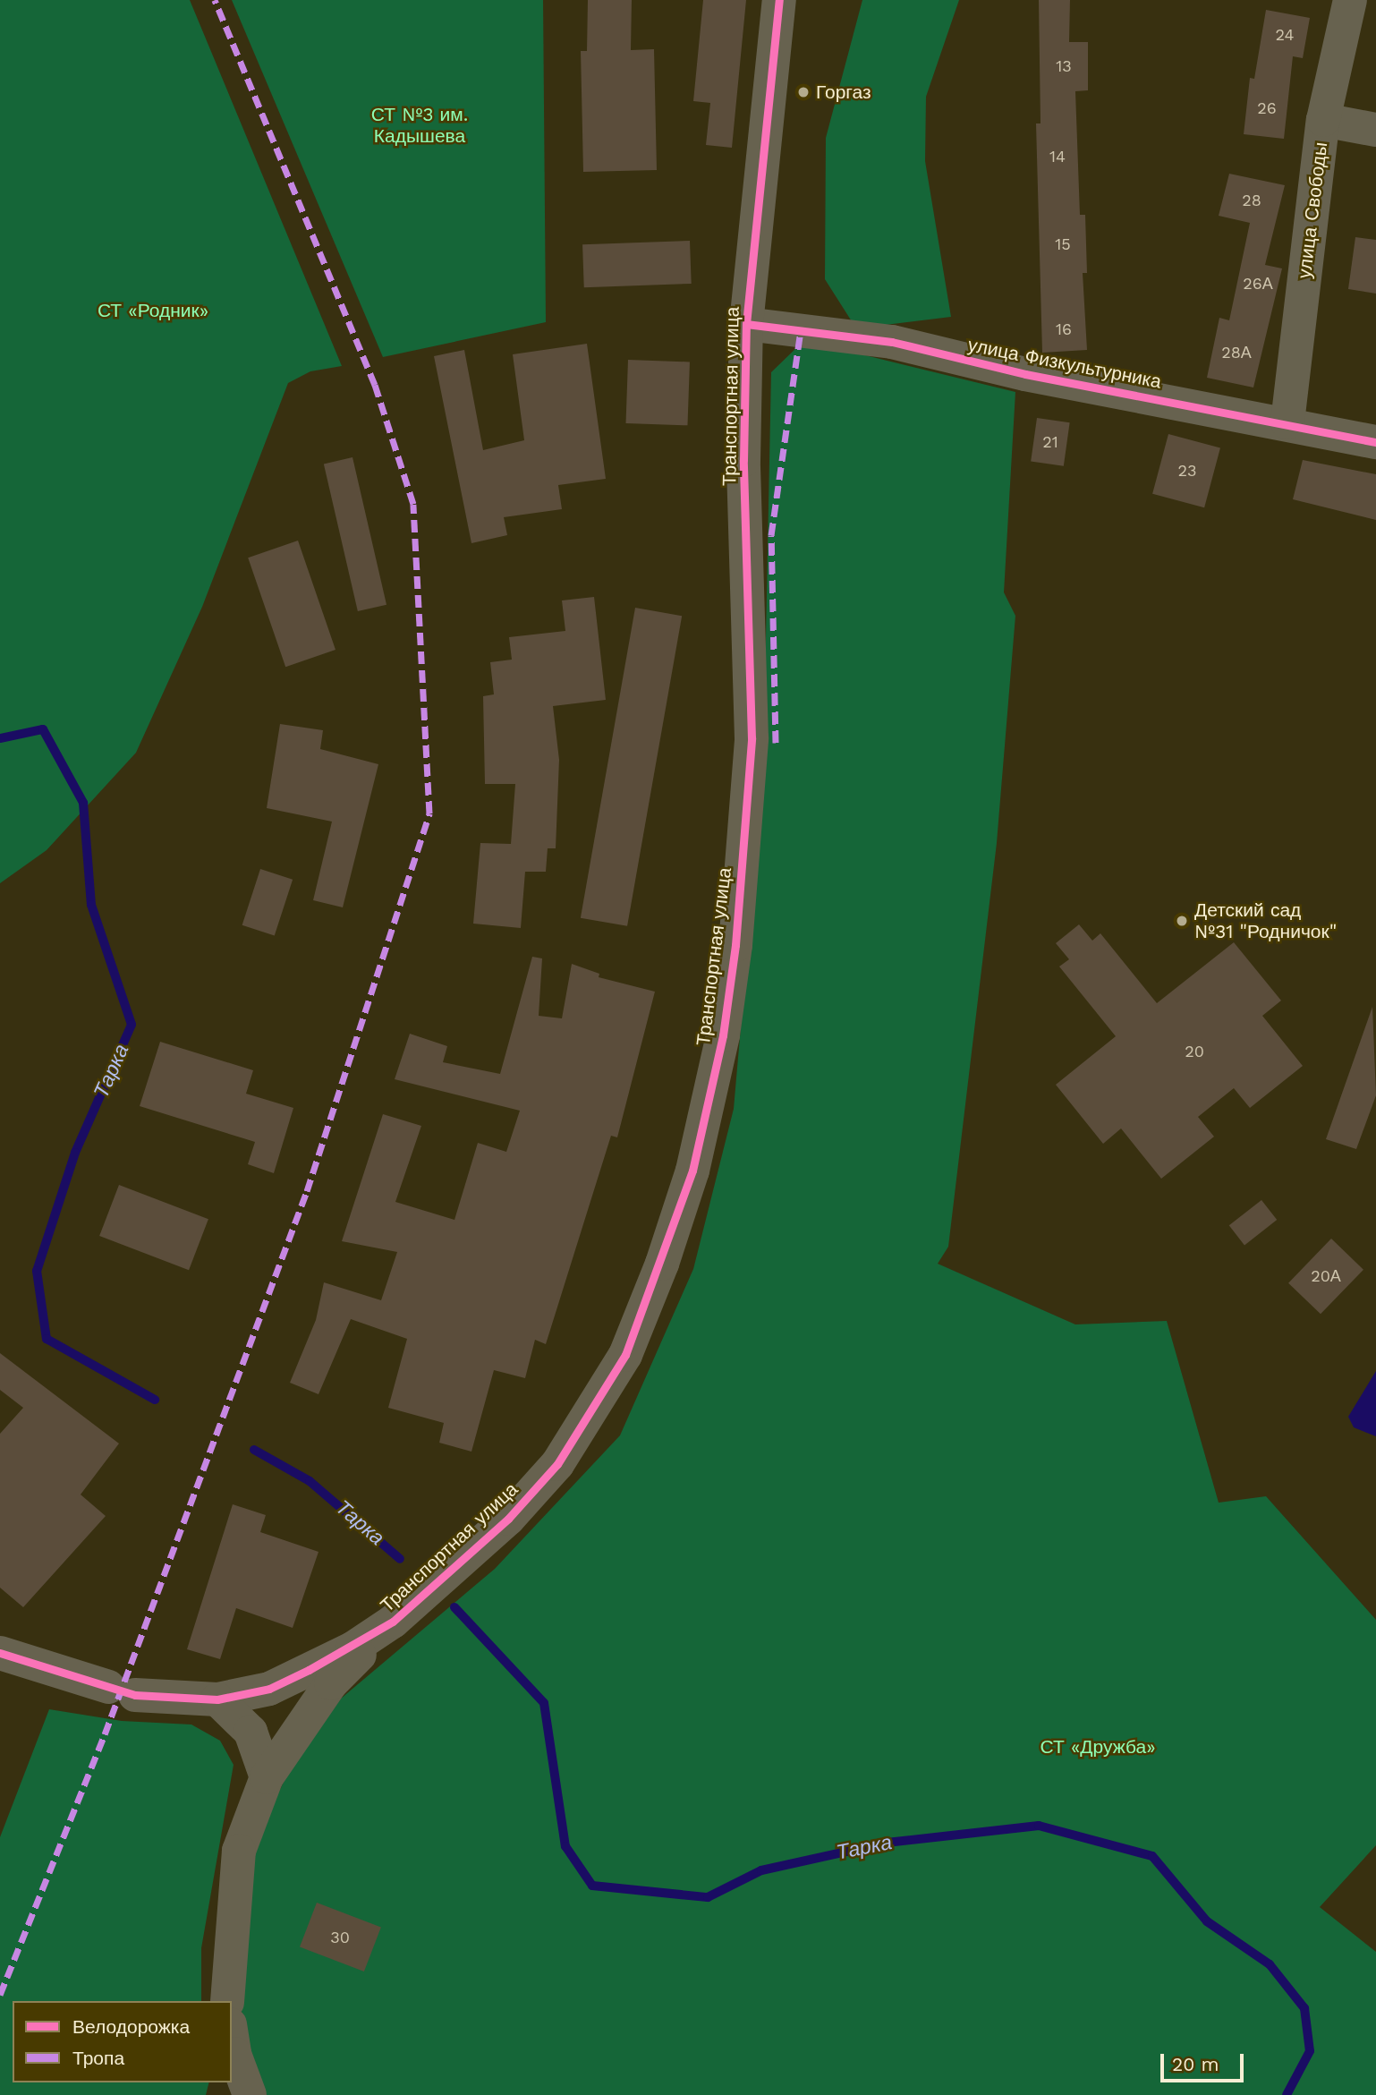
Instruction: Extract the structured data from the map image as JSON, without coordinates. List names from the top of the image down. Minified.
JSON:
{"streets":{"street":["улица Свободы","улица Физкультурника","Транспортная улица"]},"crossings":[["улица Свободы","улица Физкультурника"],["улица Физкультурника","Транспортная улица"]],"water":["Тарка"],"parks":["СТ №3 им. Кадышева","СТ «Родник»","СТ «Дружба»"],"places":["Горгаз","Детский сад №31 \"Родничок\""],"house_numbers":["24","13","26","14","28","15","26А","16","28А","21","23","20","20А","30"],"legend":["Велодорожка","Тропа"],"scale_bar":"20 m"}
